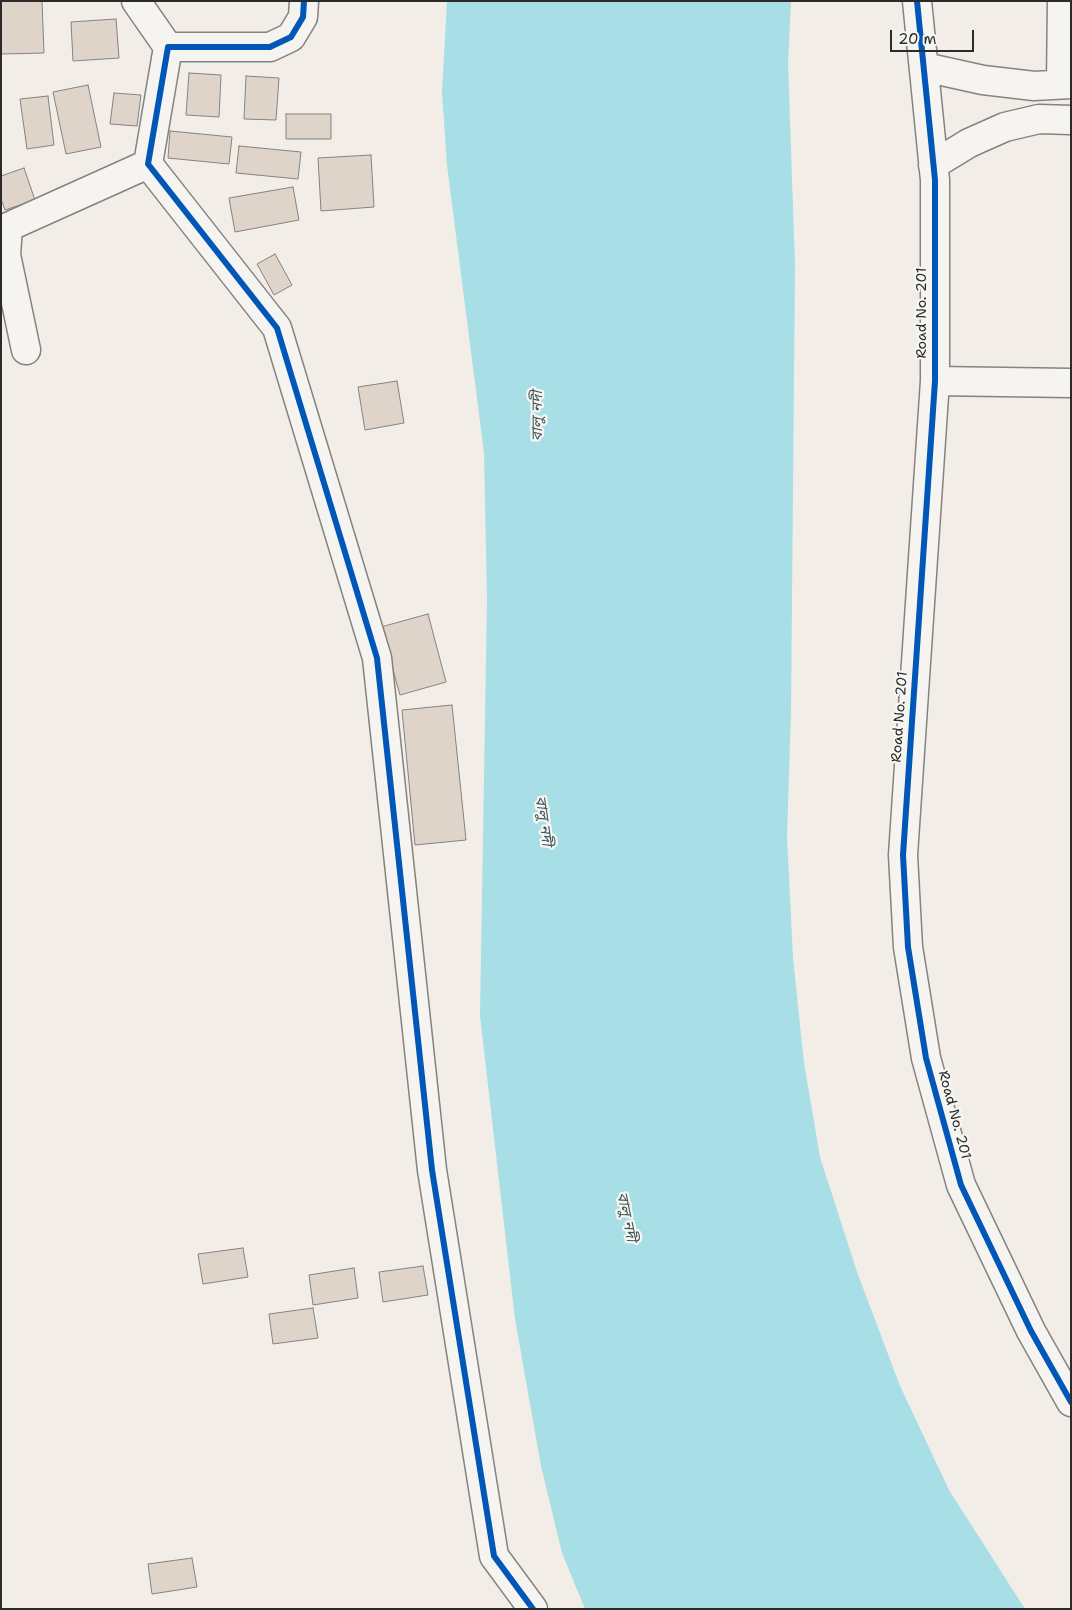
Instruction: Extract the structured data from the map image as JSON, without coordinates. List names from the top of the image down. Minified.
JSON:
{"streets":{"street":["Road No. 201"]},"water":["বালু নদী"],"scale_bar":"20 m"}
